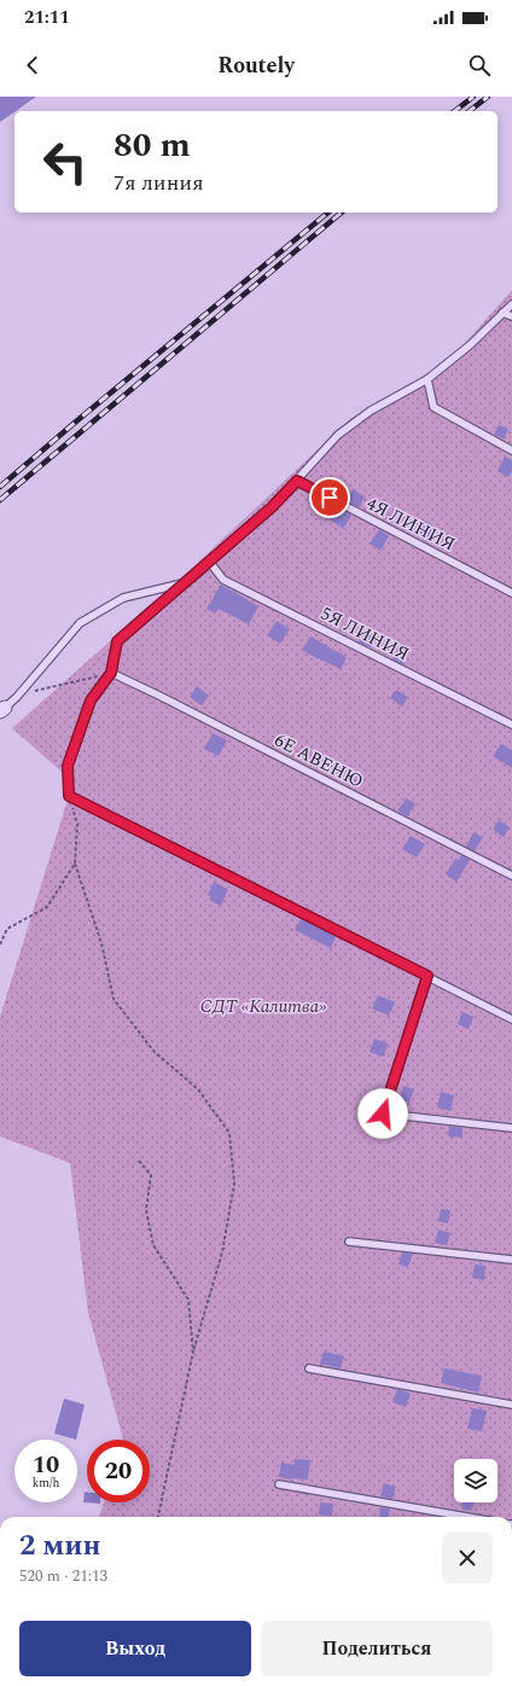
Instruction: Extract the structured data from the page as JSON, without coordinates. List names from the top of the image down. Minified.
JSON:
{"streets":{"lane":["4Я ЛИНИЯ","5Я ЛИНИЯ","6Е АВЕНЮ"]},"parks":["СДТ «Калитва»"],"page":{"status":"21:11","header":"Routely","turn":["80 m","7я линия"],"speed":"10 km/h","limit":"20","heading":["2 мин","520 m · 21:13"],"buttons":["Выход","Поделиться"]}}
